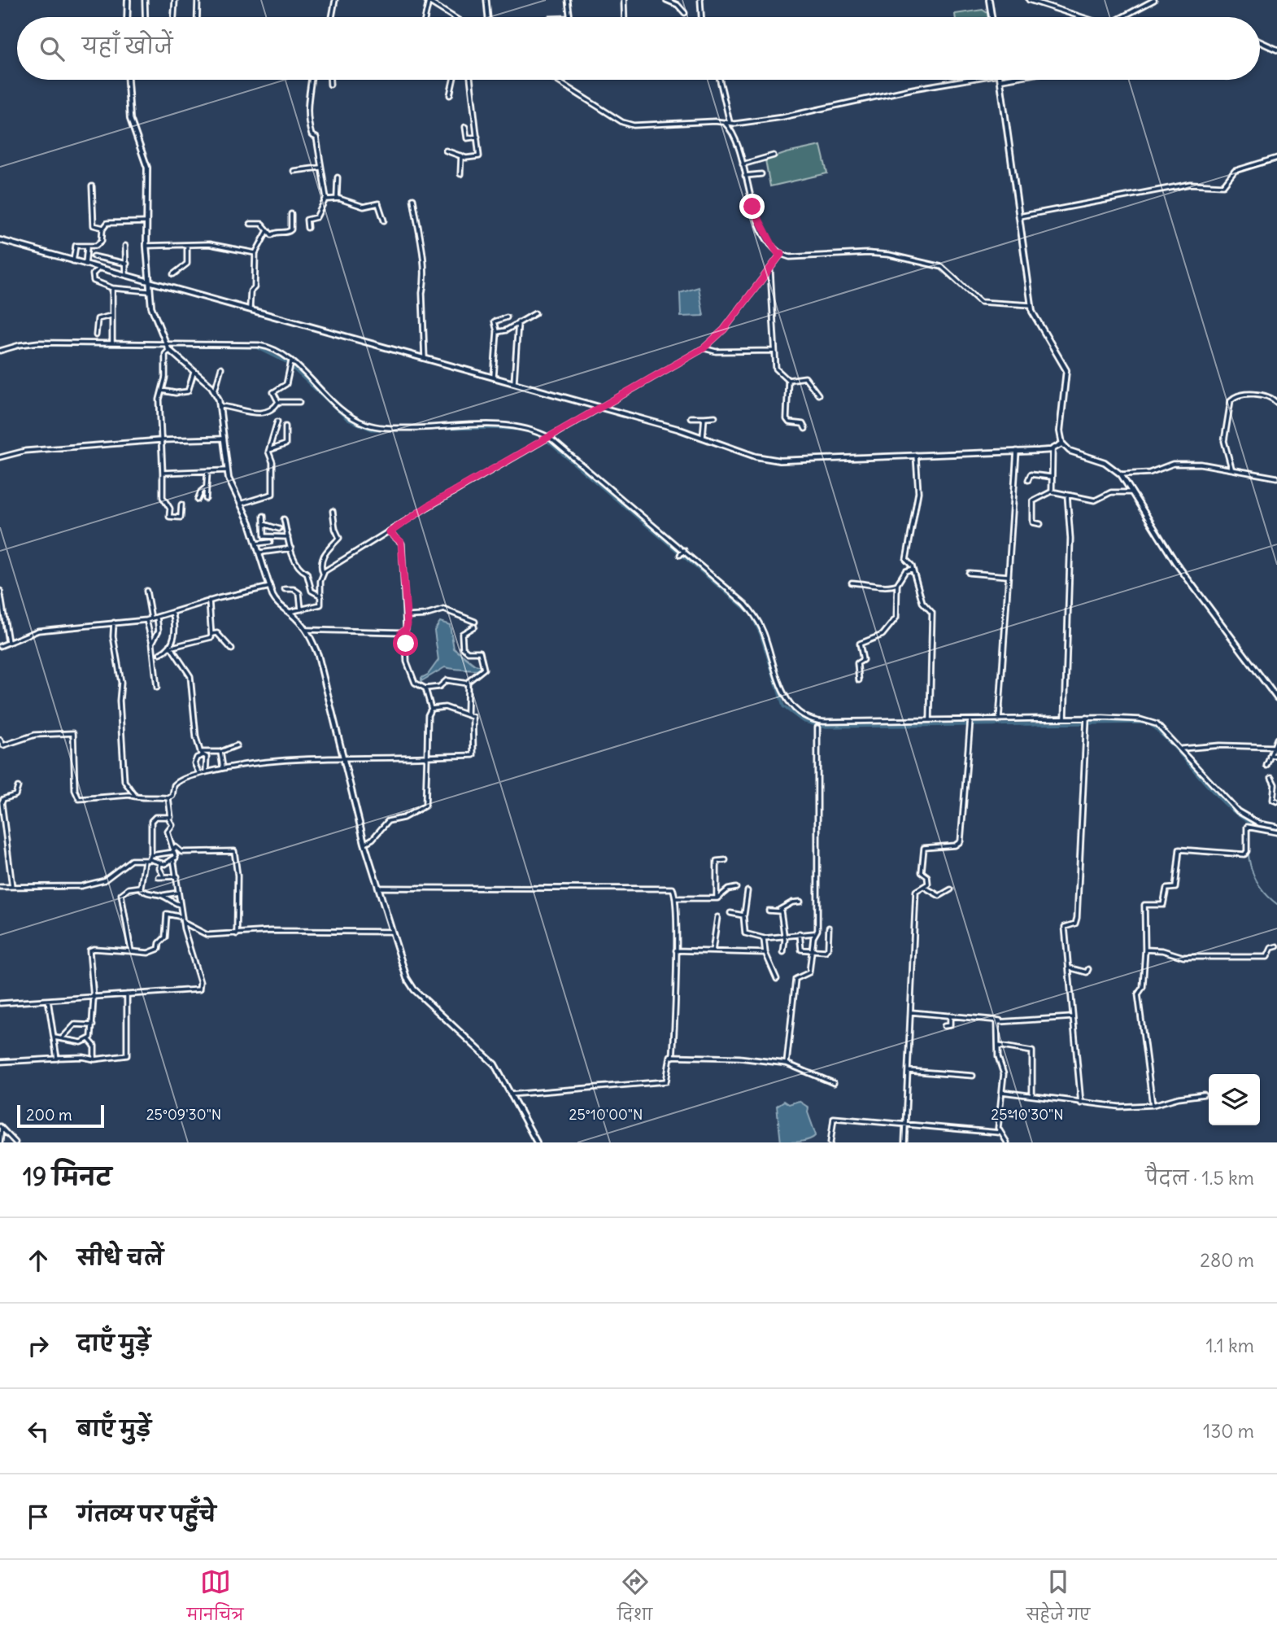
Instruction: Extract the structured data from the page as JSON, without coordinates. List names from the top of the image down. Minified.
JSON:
{"scale_bar":"200 m","page":{"search":"यहाँ खोजें","scale":"200 m","heading":["19 मिनट","पैदल · 1.5 km"],"list":[["सीधे चलें","280 m"],["दाएँ मुड़ें","1.1 km"],["बाएँ मुड़ें","130 m"],"गंतव्य पर पहुँचे"],"nav":["मानचित्र","दिशा","सहेजे गए"]},"coordinates":["25°09'30\"N","25°10'00\"N","25°10'30\"N"]}
